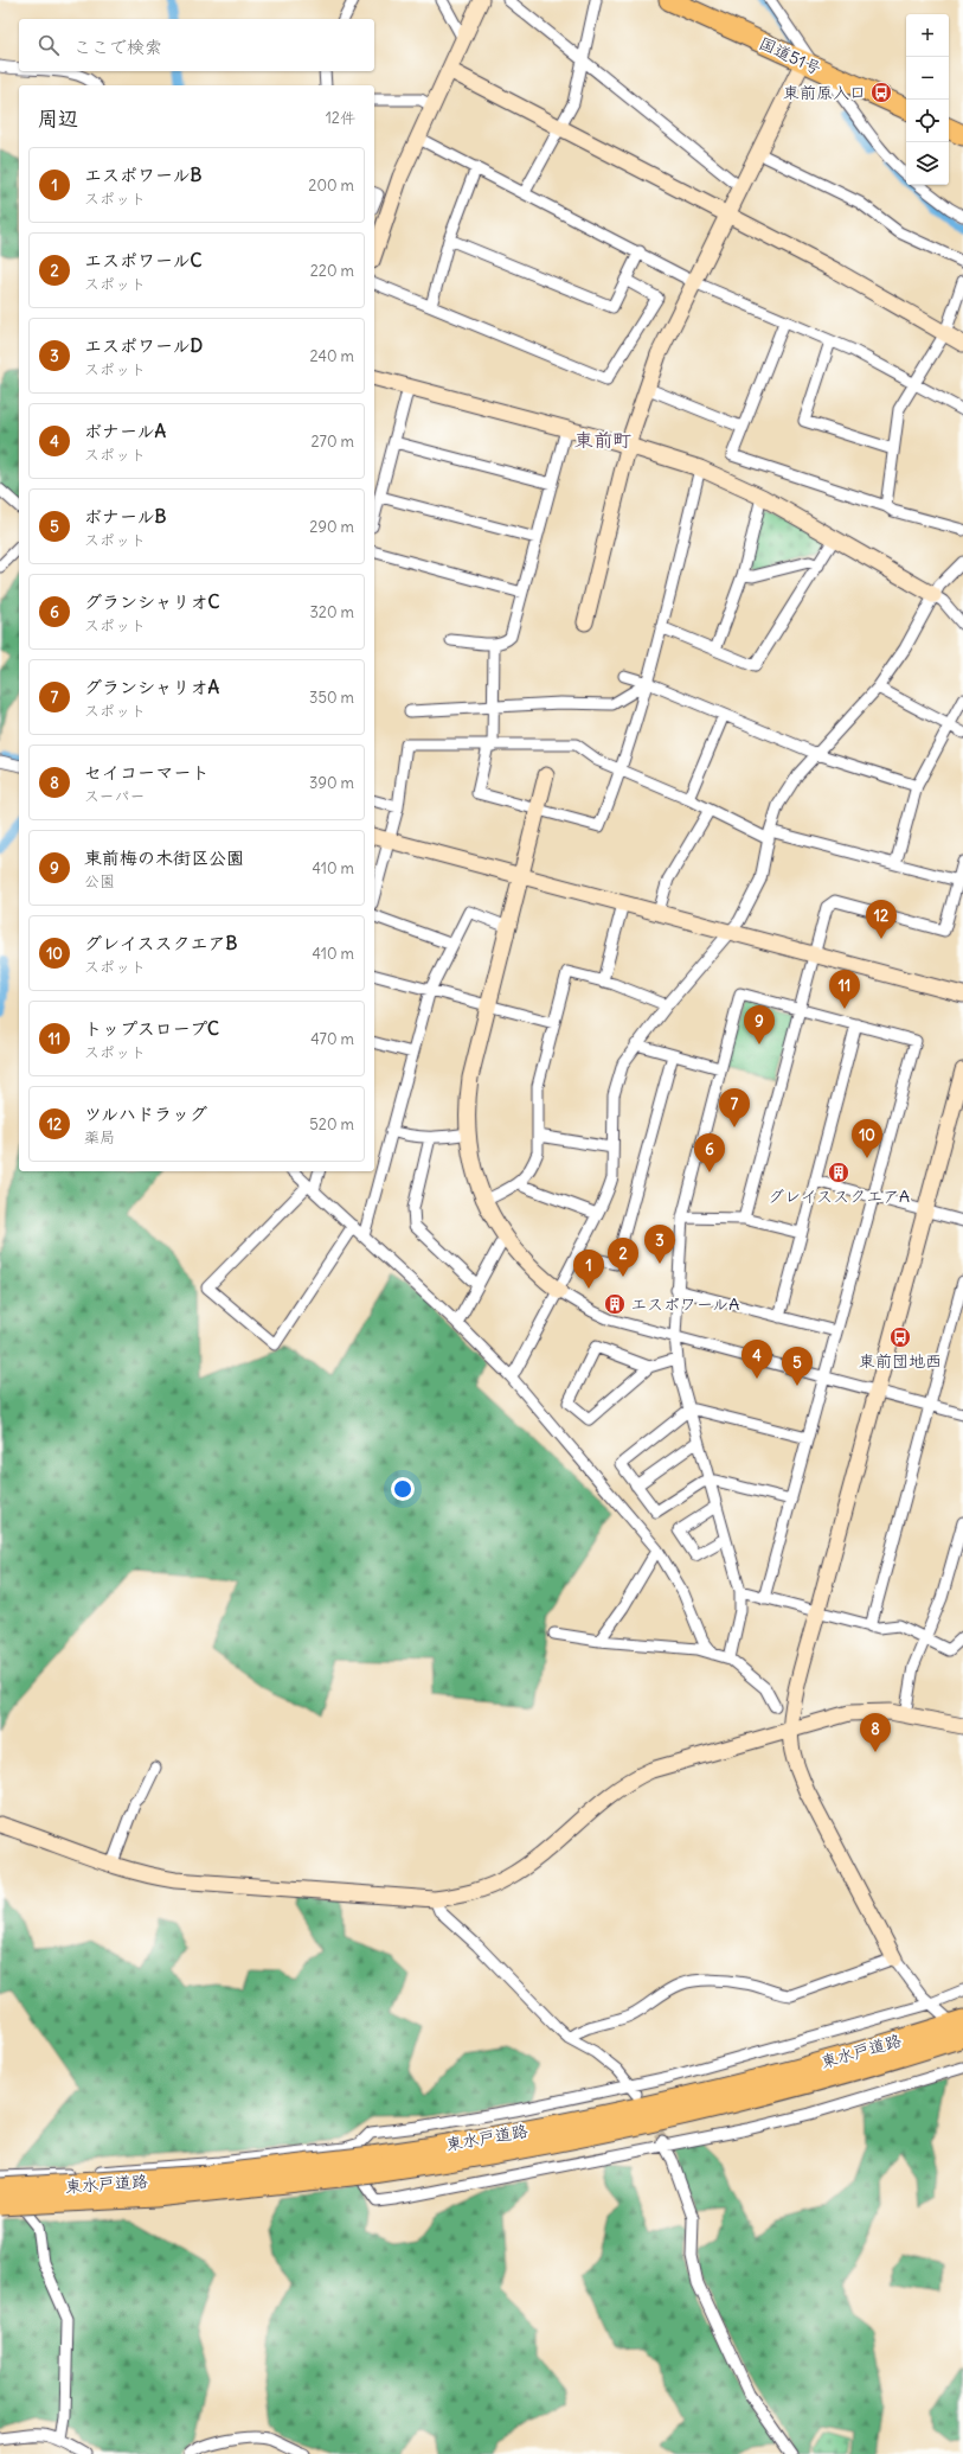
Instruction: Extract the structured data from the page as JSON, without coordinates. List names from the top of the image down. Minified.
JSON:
{"streets":{"highway":["国道51号","東水戸道路"]},"districts":["東前町"],"places":{"bus stop":["東前原入口","東前団地西"],"building":["グレイススクエアA","エスポワールA"]},"page":{"map_buttons":["+","−"],"search":"ここで検索","heading":["周辺","12件"],"list":[{"mark":"1","name":"エスポワールB","note":"スポット","value":"200 m"},{"mark":"2","name":"エスポワールC","note":"スポット","value":"220 m"},{"mark":"3","name":"エスポワールD","note":"スポット","value":"240 m"},{"mark":"4","name":"ボナールA","note":"スポット","value":"270 m"},{"mark":"5","name":"ボナールB","note":"スポット","value":"290 m"},{"mark":"6","name":"グランシャリオC","note":"スポット","value":"320 m"},{"mark":"7","name":"グランシャリオA","note":"スポット","value":"350 m"},{"mark":"8","name":"セイコーマート","note":"スーパー","value":"390 m"},{"mark":"9","name":"東前梅の木街区公園","note":"公園","value":"410 m"},{"mark":"10","name":"グレイススクエアB","note":"スポット","value":"410 m"},{"mark":"11","name":"トップスロープC","note":"スポット","value":"470 m"},{"mark":"12","name":"ツルハドラッグ","note":"薬局","value":"520 m"}],"pins":["12","11","9","7","10","6","3","2","1","4","5","8"]}}
